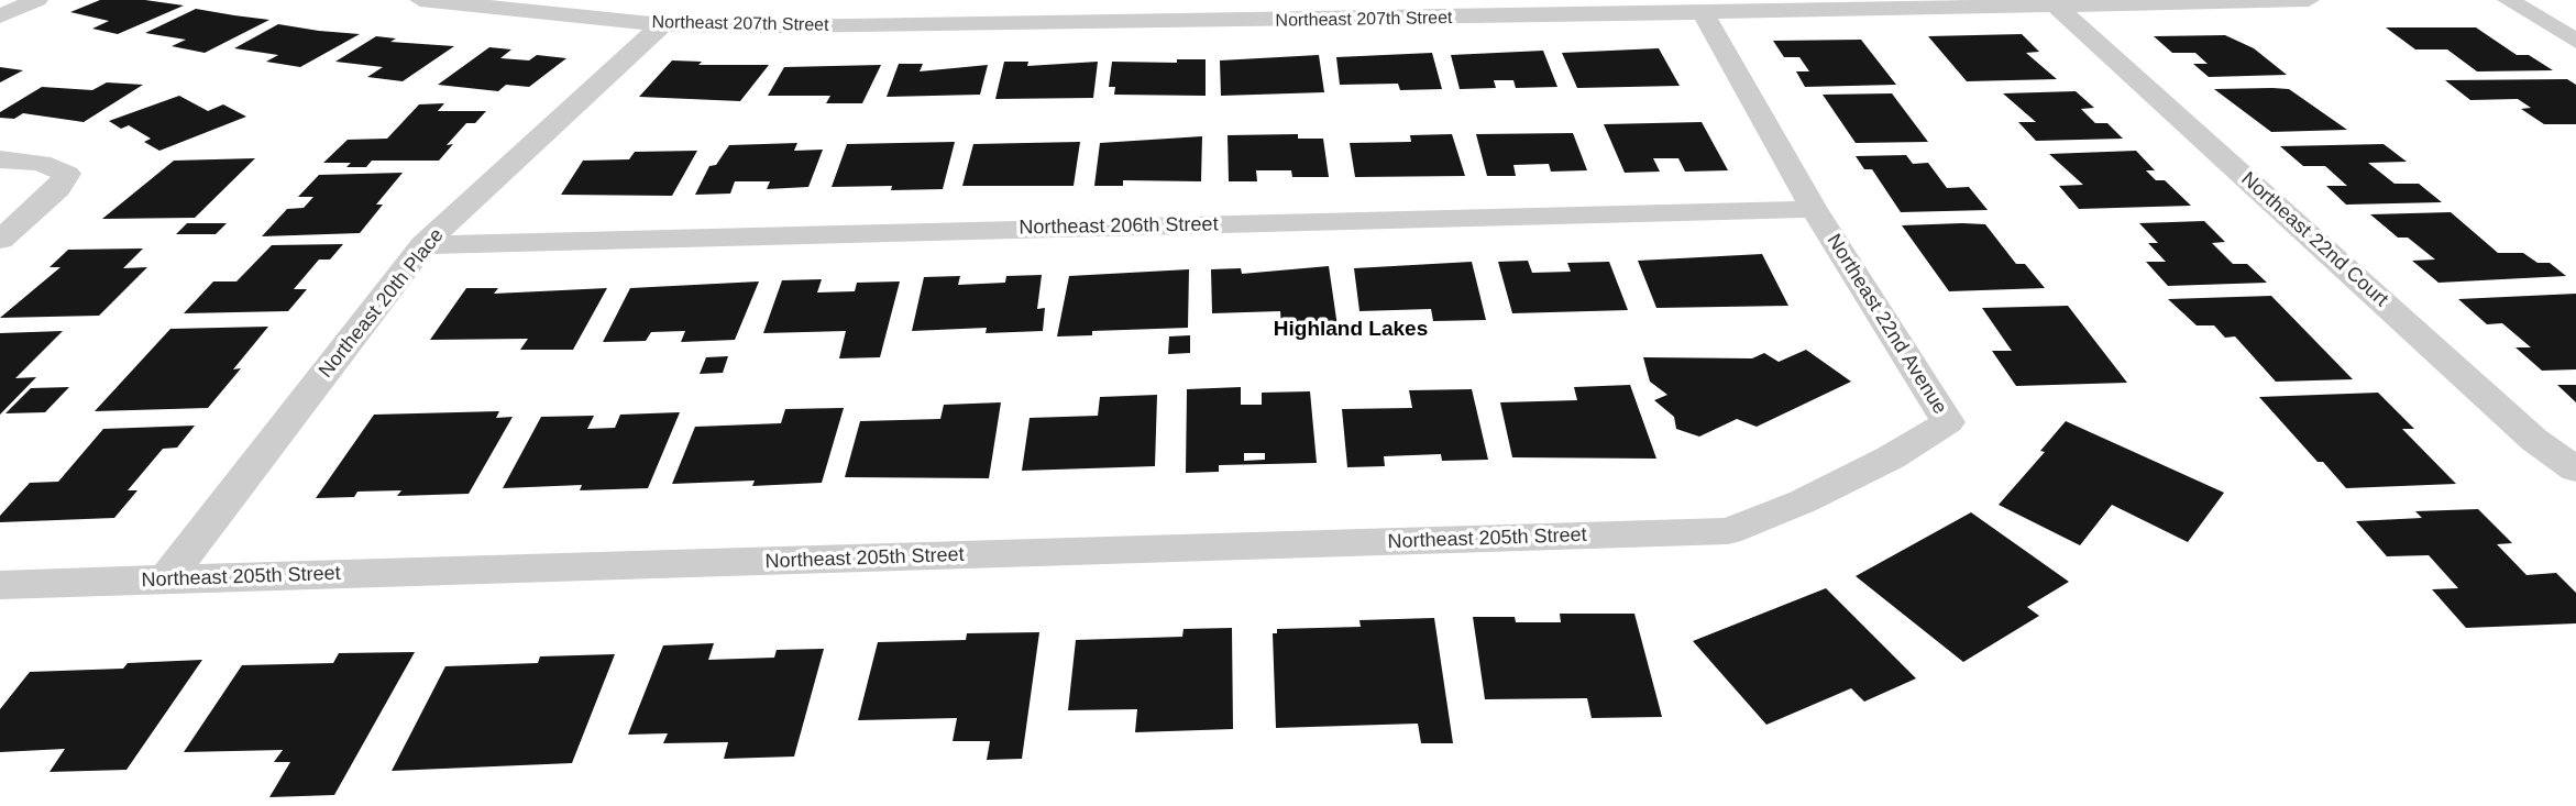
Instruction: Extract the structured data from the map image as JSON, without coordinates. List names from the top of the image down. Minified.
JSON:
{"streets":{"street":["Northeast 207th Street","Northeast 206th Street","Northeast 22nd Court","Northeast 20th Place","Northeast 22nd Avenue","Northeast 205th Street"]},"crossings":[["Northeast 207th Street","Northeast 22nd Court"],["Northeast 207th Street","Northeast 20th Place"],["Northeast 207th Street","Northeast 22nd Avenue"],["Northeast 206th Street","Northeast 20th Place"],["Northeast 206th Street","Northeast 22nd Avenue"],["Northeast 20th Place","Northeast 205th Street"],["Northeast 22nd Avenue","Northeast 205th Street"]],"districts":["Highland Lakes"]}
